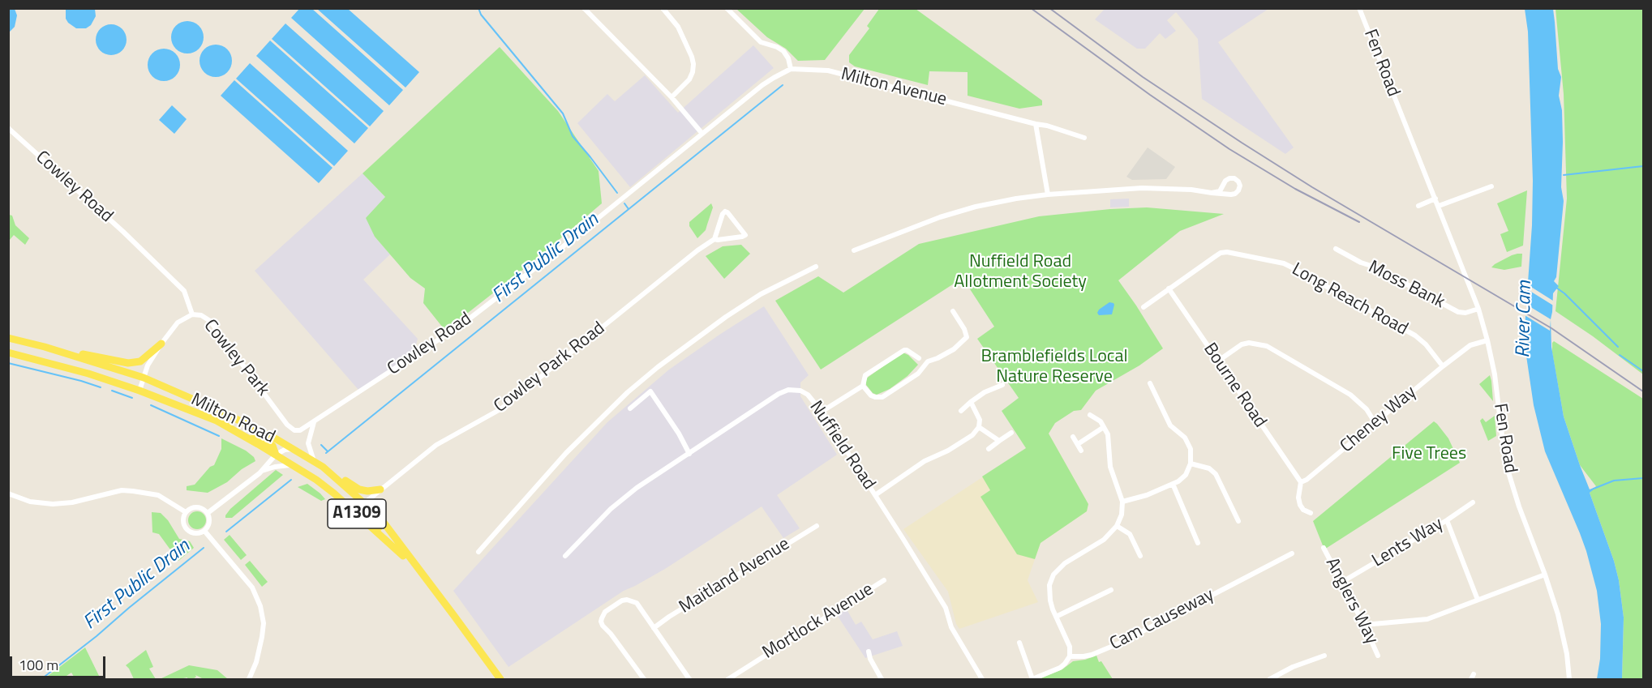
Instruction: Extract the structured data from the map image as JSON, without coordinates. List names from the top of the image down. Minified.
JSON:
{"streets":{"main road":["Milton Road","A1309"],"street":["Fen Road","Milton Avenue","Cowley Road","Moss Bank","Long Reach Road","Cowley Park","Cowley Park Road","Bourne Road","Cheney Way","Nuffield Road","Lents Way","Maitland Avenue","Anglers Way","Cam Causeway","Mortlock Avenue"]},"crossings":[["Fen Road","Moss Bank"],["Fen Road","Cheney Way"],["Milton Avenue","Cowley Road"],["Cowley Road","Cowley Park"],["Long Reach Road","Bourne Road"],["Long Reach Road","Cheney Way"],["Cowley Park","Milton Road"],["Cowley Park","A1309"],["Cowley Park Road","A1309"],["Bourne Road","Cheney Way"],["Milton Road","A1309"],["Lents Way","Anglers Way"]],"water":["First Public Drain","River Cam"],"parks":["Nuffield Road Allotment Society","Bramblefields Local Nature Reserve","Five Trees"],"scale_bar":"100 m"}
